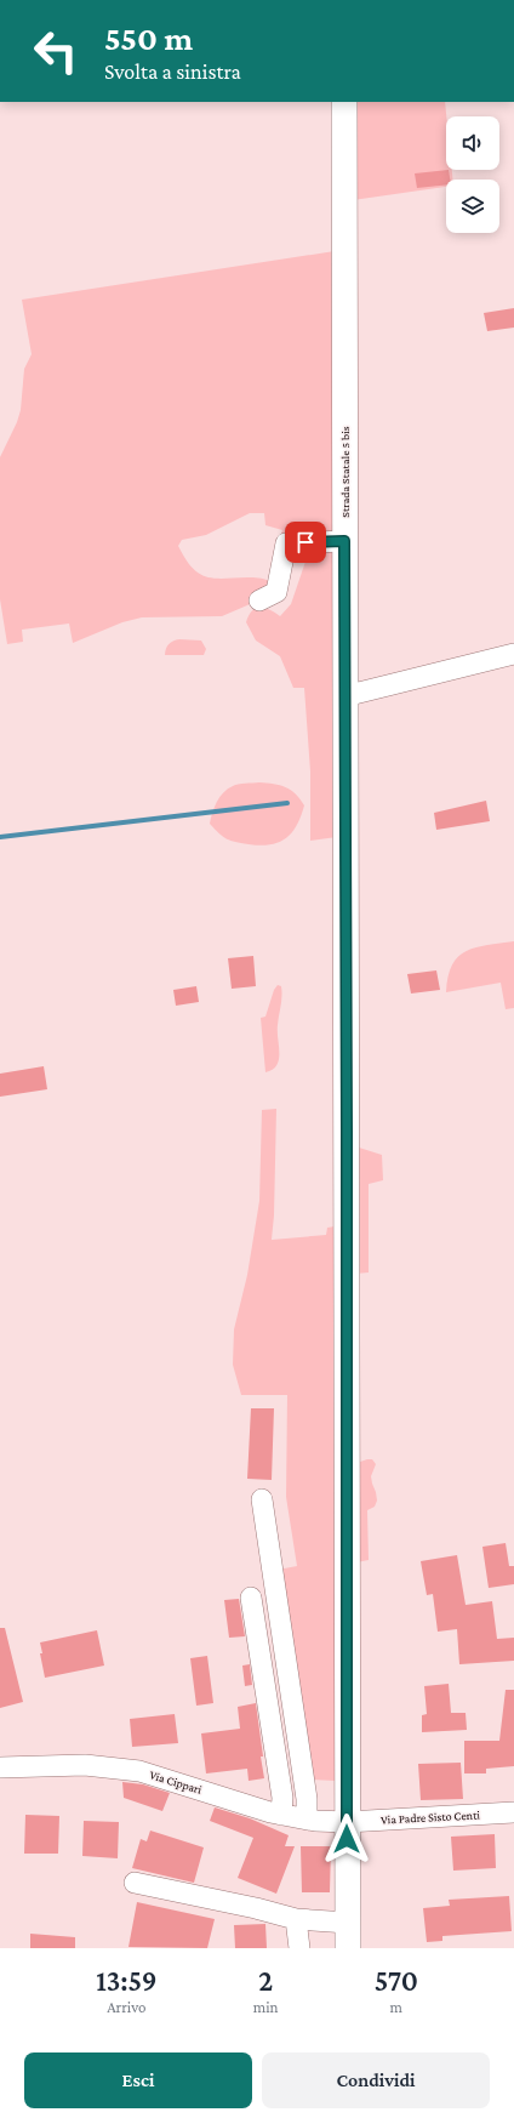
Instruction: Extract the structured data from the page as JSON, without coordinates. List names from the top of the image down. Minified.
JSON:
{"streets":{"main road":["Strada Statale 5 bis"],"street":["Via Cippari","Via Padre Sisto Centi"]},"crossings":[["Strada Statale 5 bis","Via Cippari"],["Strada Statale 5 bis","Via Padre Sisto Centi"],["Via Cippari","Via Padre Sisto Centi"]],"page":{"turn":["550 m","Svolta a sinistra"],"eta":["13:59","Arrivo","2","min","570","m"],"buttons":["Esci","Condividi"]}}
